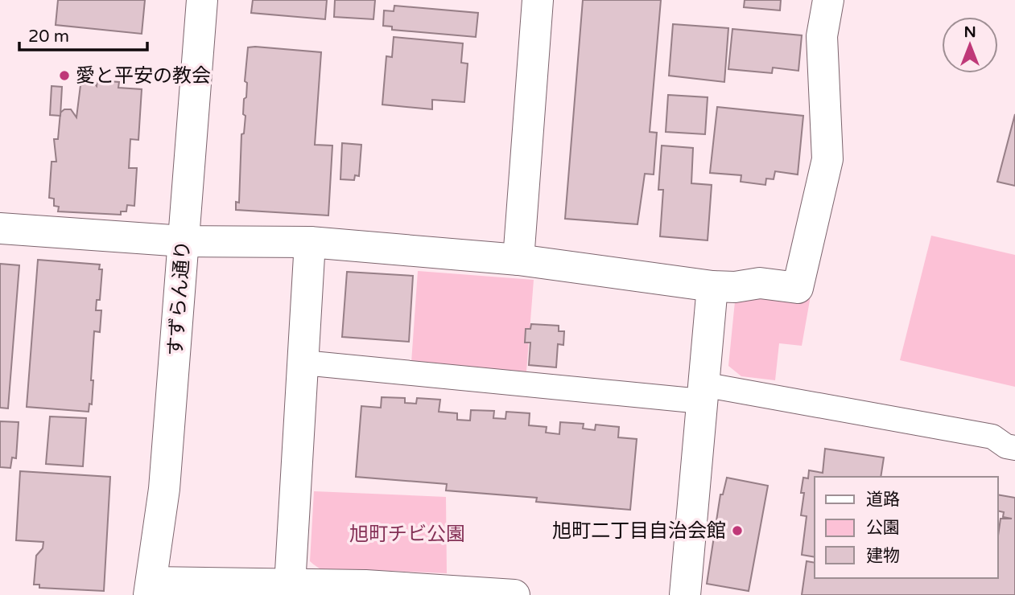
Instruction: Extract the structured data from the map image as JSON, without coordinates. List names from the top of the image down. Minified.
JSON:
{"streets":{"street":["すずらん通り"]},"parks":["旭町チビ公園"],"places":["愛と平安の教会","旭町二丁目自治会館"],"legend":["道路","公園","建物"],"scale_bar":"20 m","north":"top"}
